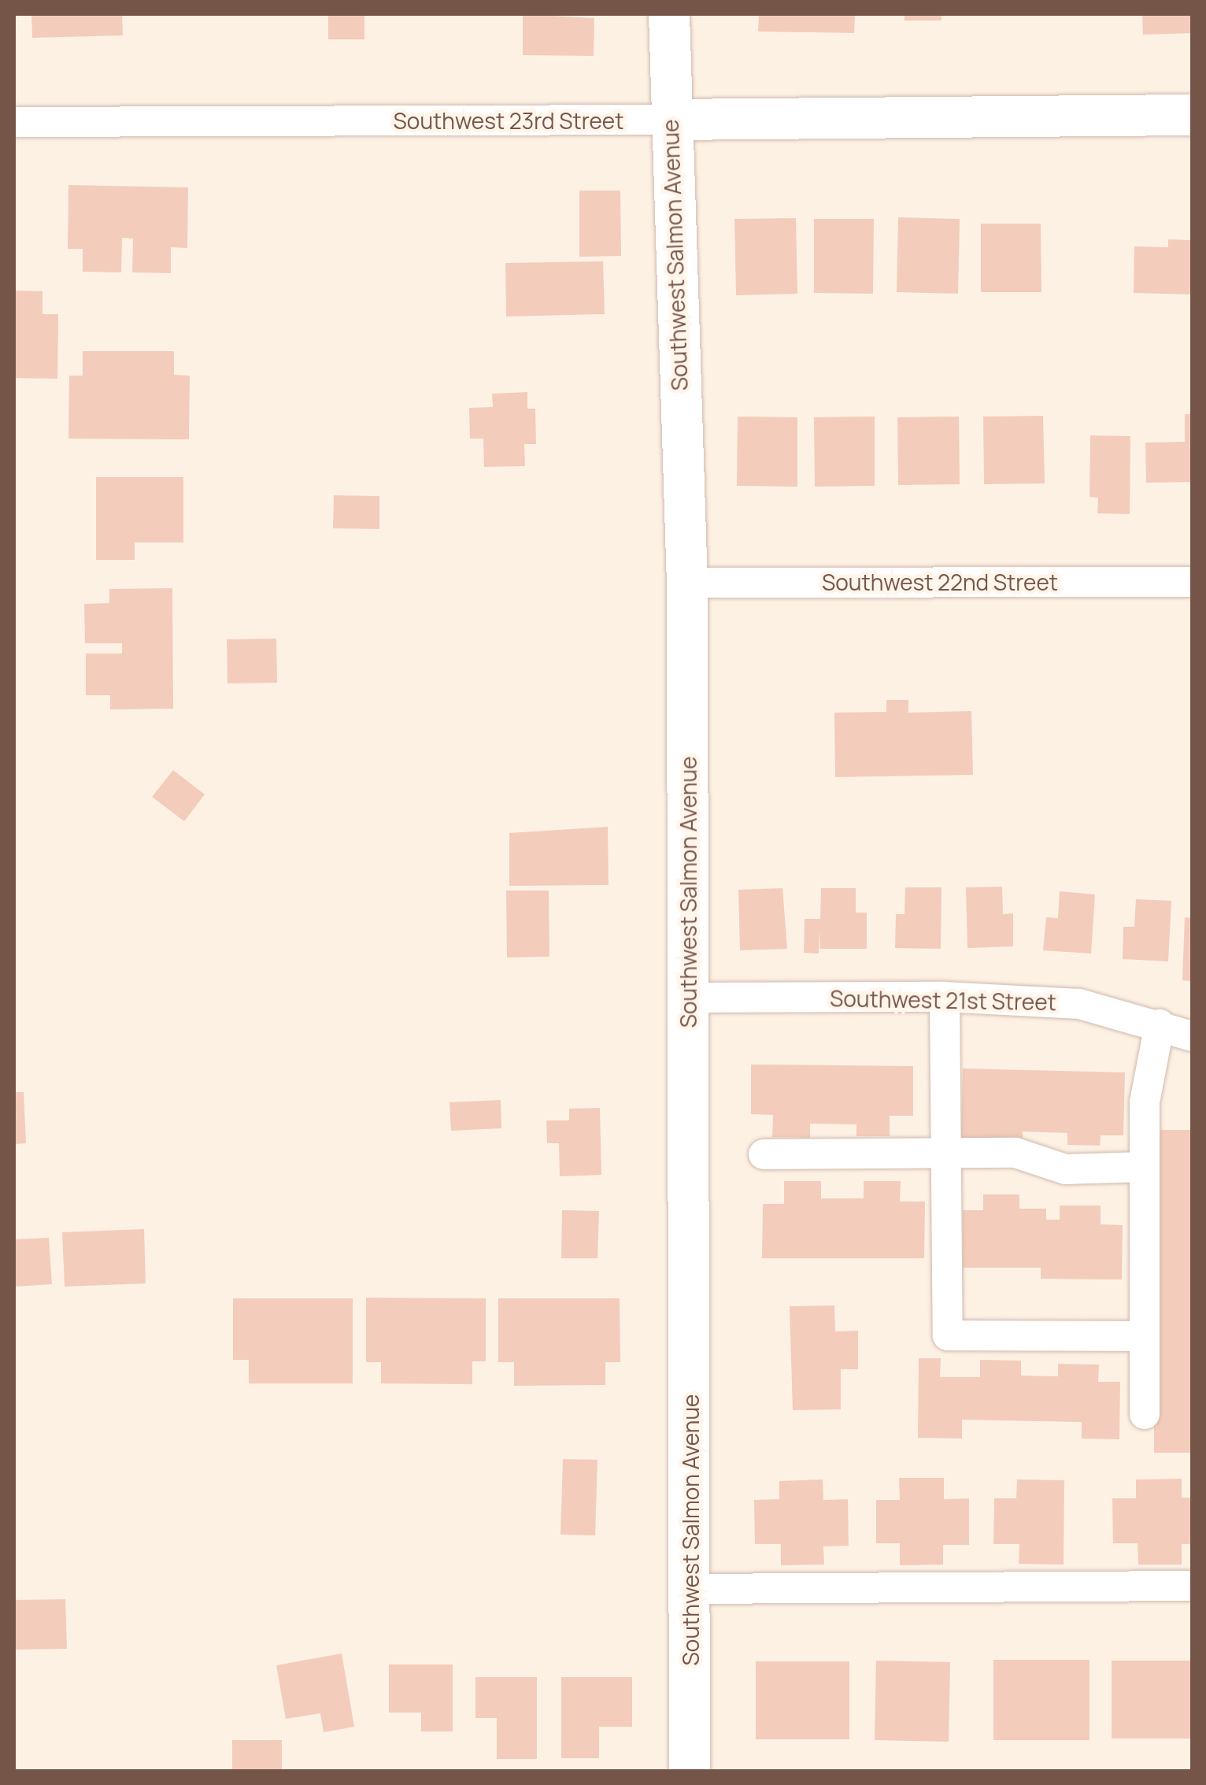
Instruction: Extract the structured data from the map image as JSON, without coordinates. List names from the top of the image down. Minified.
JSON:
{"streets":{"main road":["Southwest 23rd Street","Southwest Salmon Avenue"],"street":["Southwest 22nd Street","Southwest 21st Street"]},"crossings":[["Southwest 23rd Street","Southwest Salmon Avenue"],["Southwest Salmon Avenue","Southwest 22nd Street"],["Southwest Salmon Avenue","Southwest 21st Street"]]}
